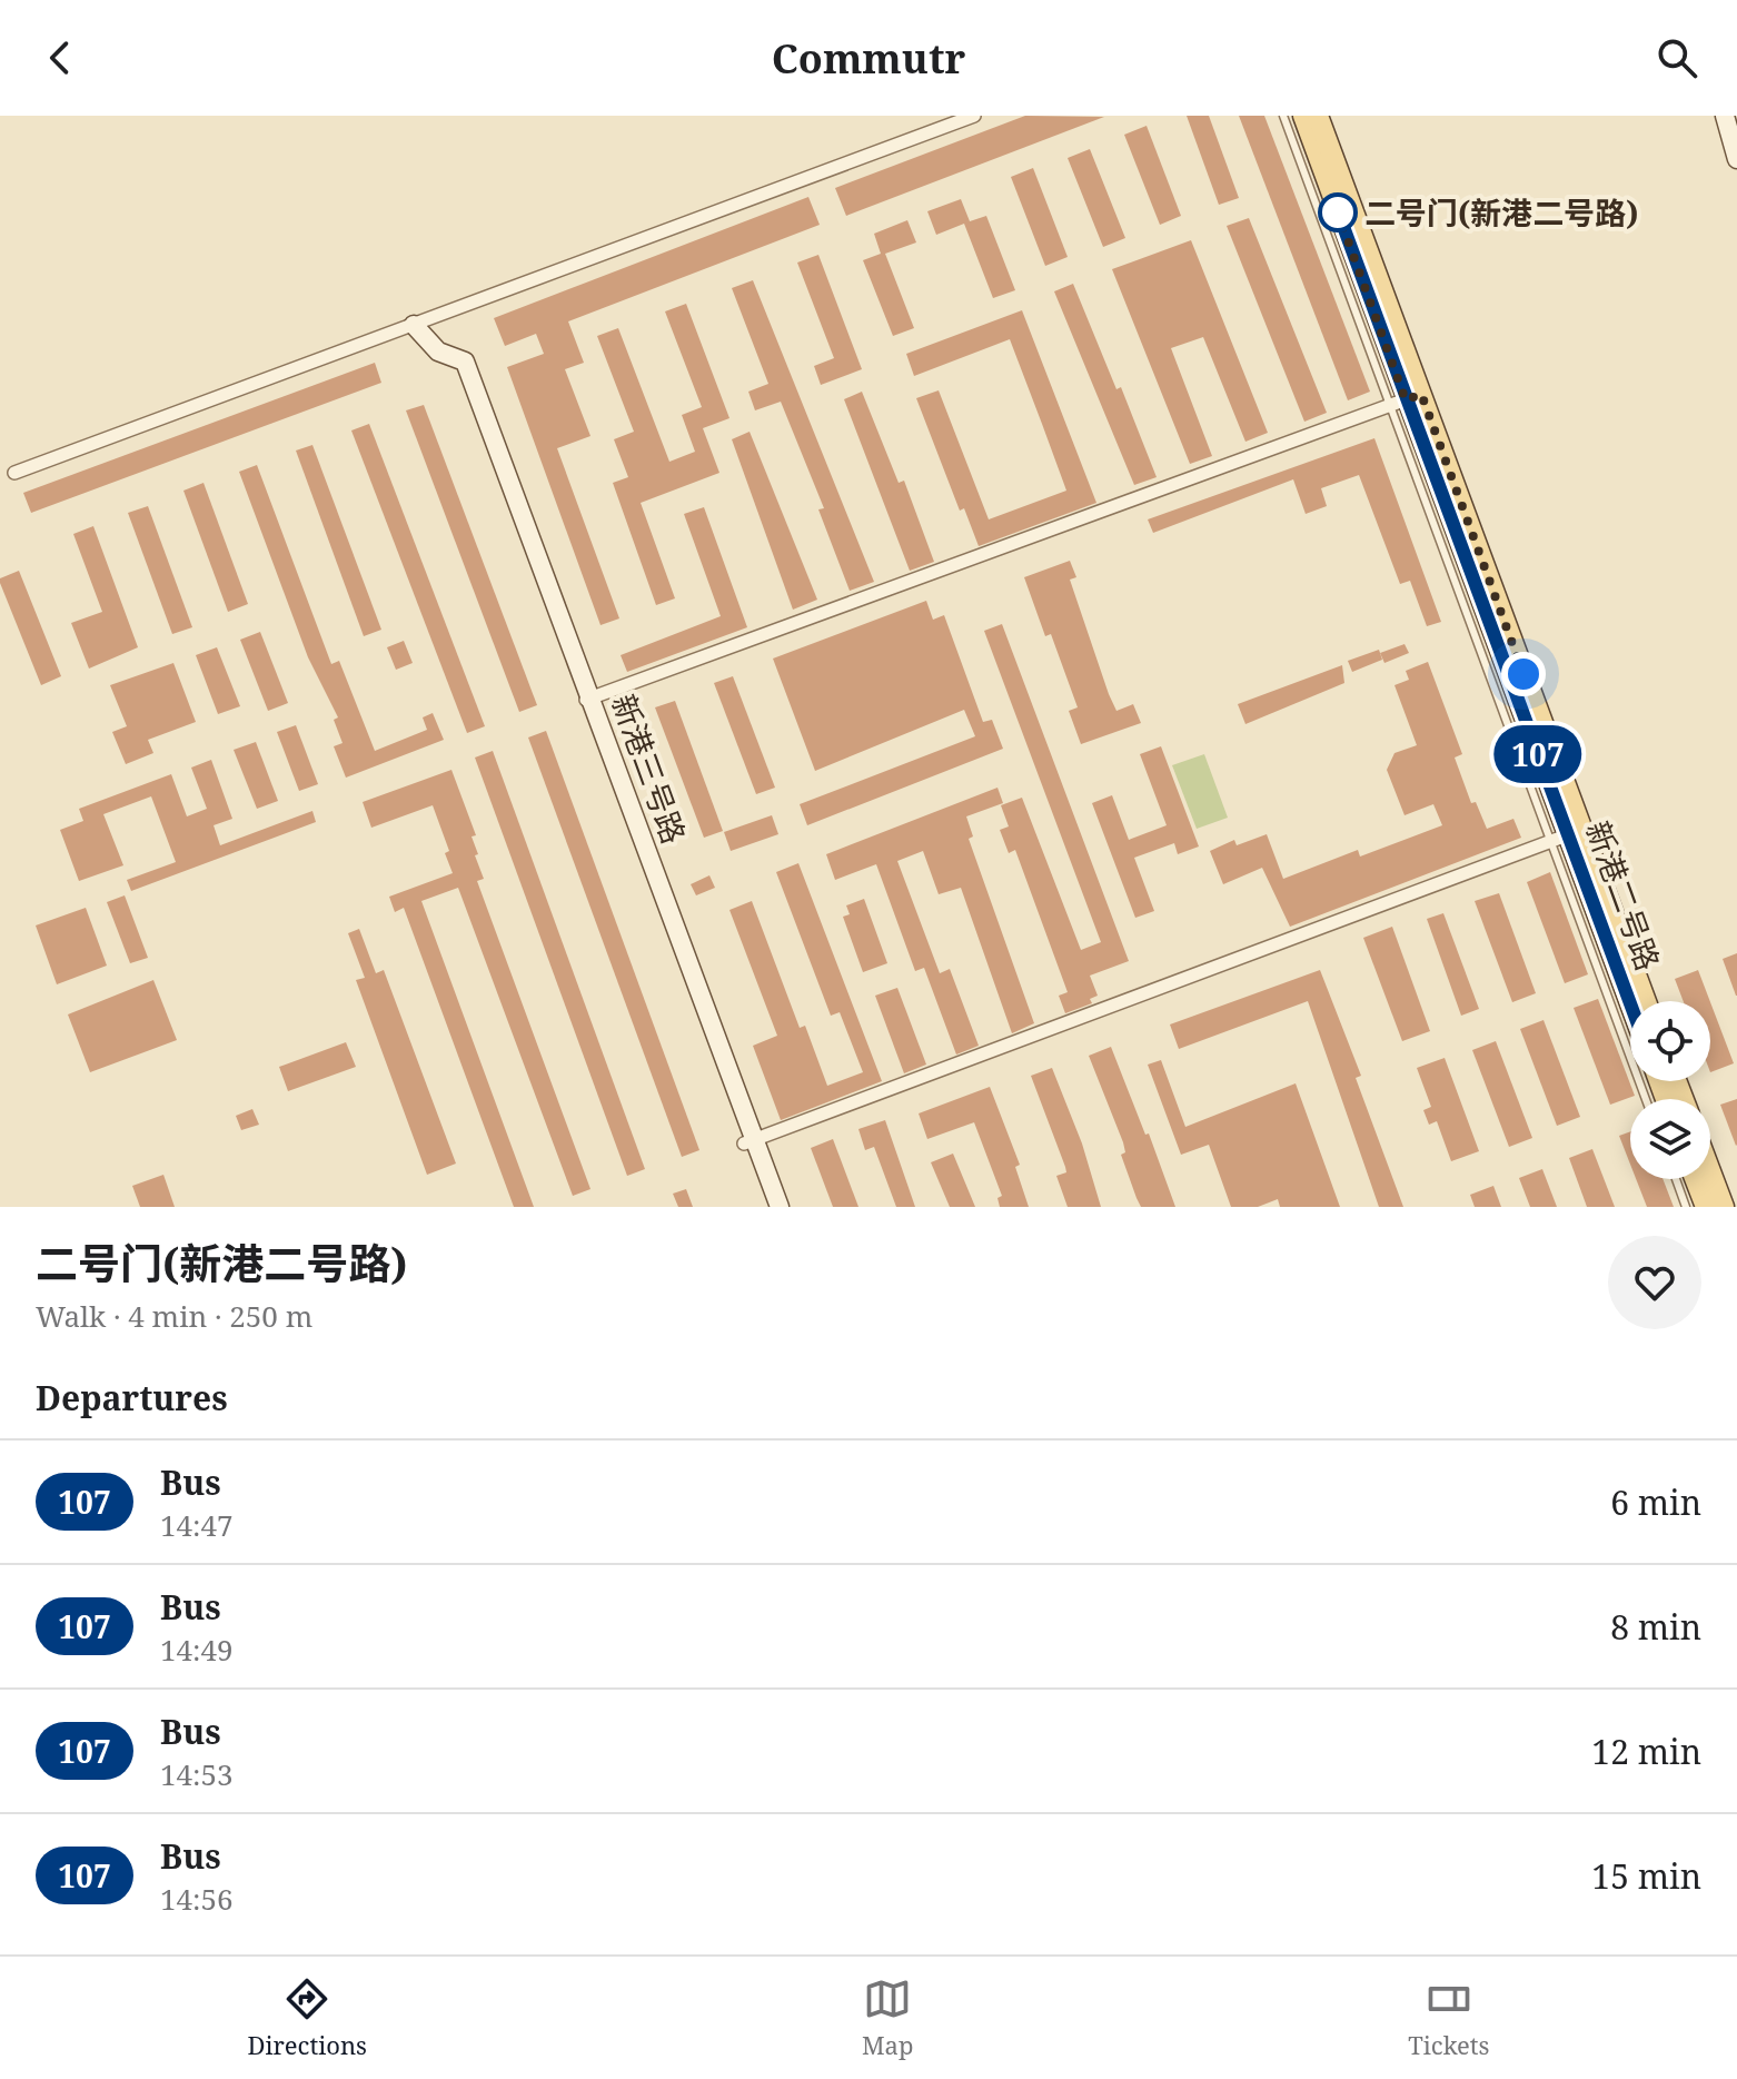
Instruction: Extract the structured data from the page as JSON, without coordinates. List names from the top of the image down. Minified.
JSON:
{"streets":{"main road":["新港二号路"],"street":["新港三号路"]},"places":["二号门(新港二号路)"],"lines":["bus line 107"],"page":{"header":"Commutr","on_map":"107","heading":[["二号门(新港二号路)","Walk · 4 min · 250 m"],"Departures"],"list":[{"mark":"107","name":"Bus","note":"14:47","value":"6 min"},{"mark":"107","name":"Bus","note":"14:49","value":"8 min"},{"mark":"107","name":"Bus","note":"14:53","value":"12 min"},{"mark":"107","name":"Bus","note":"14:56","value":"15 min"}],"tabs":["Directions","Map","Tickets"]}}
